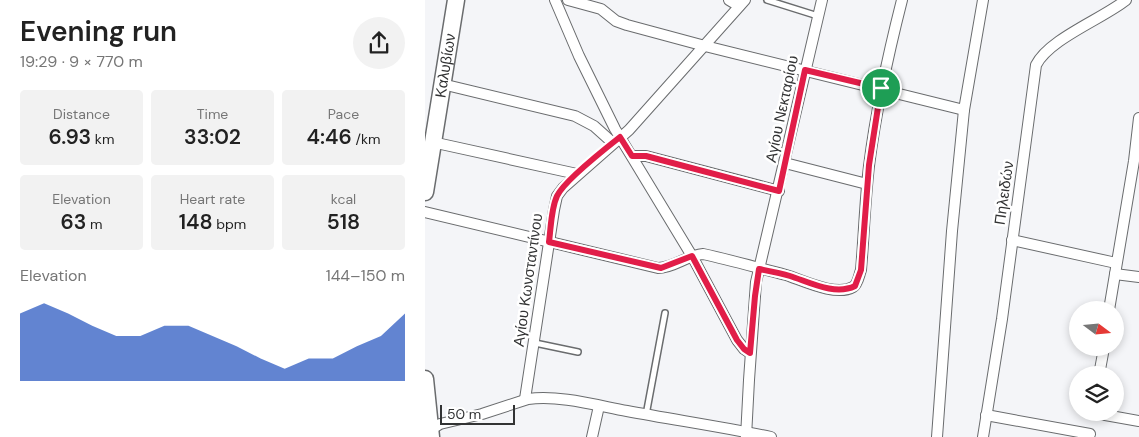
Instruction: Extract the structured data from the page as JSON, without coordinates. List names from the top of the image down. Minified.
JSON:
{"streets":{"main road":["Καλυβίων"],"street":["Αγίου Νεκταρίου","Πηλειδών","Αγίου Κωνσταντίνου"]},"scale_bar":"50 m","north":"right","page":{"heading":["Evening run","19:29 · 9 × 770 m"],"stats":[["Distance","6.93 km"],["Time","33:02"],["Pace","4:46 /km"],["Elevation","63 m"],["Heart rate","148 bpm"],["kcal","518"]],"chart":["Elevation","144–150 m"],"scale":"50 m"}}
